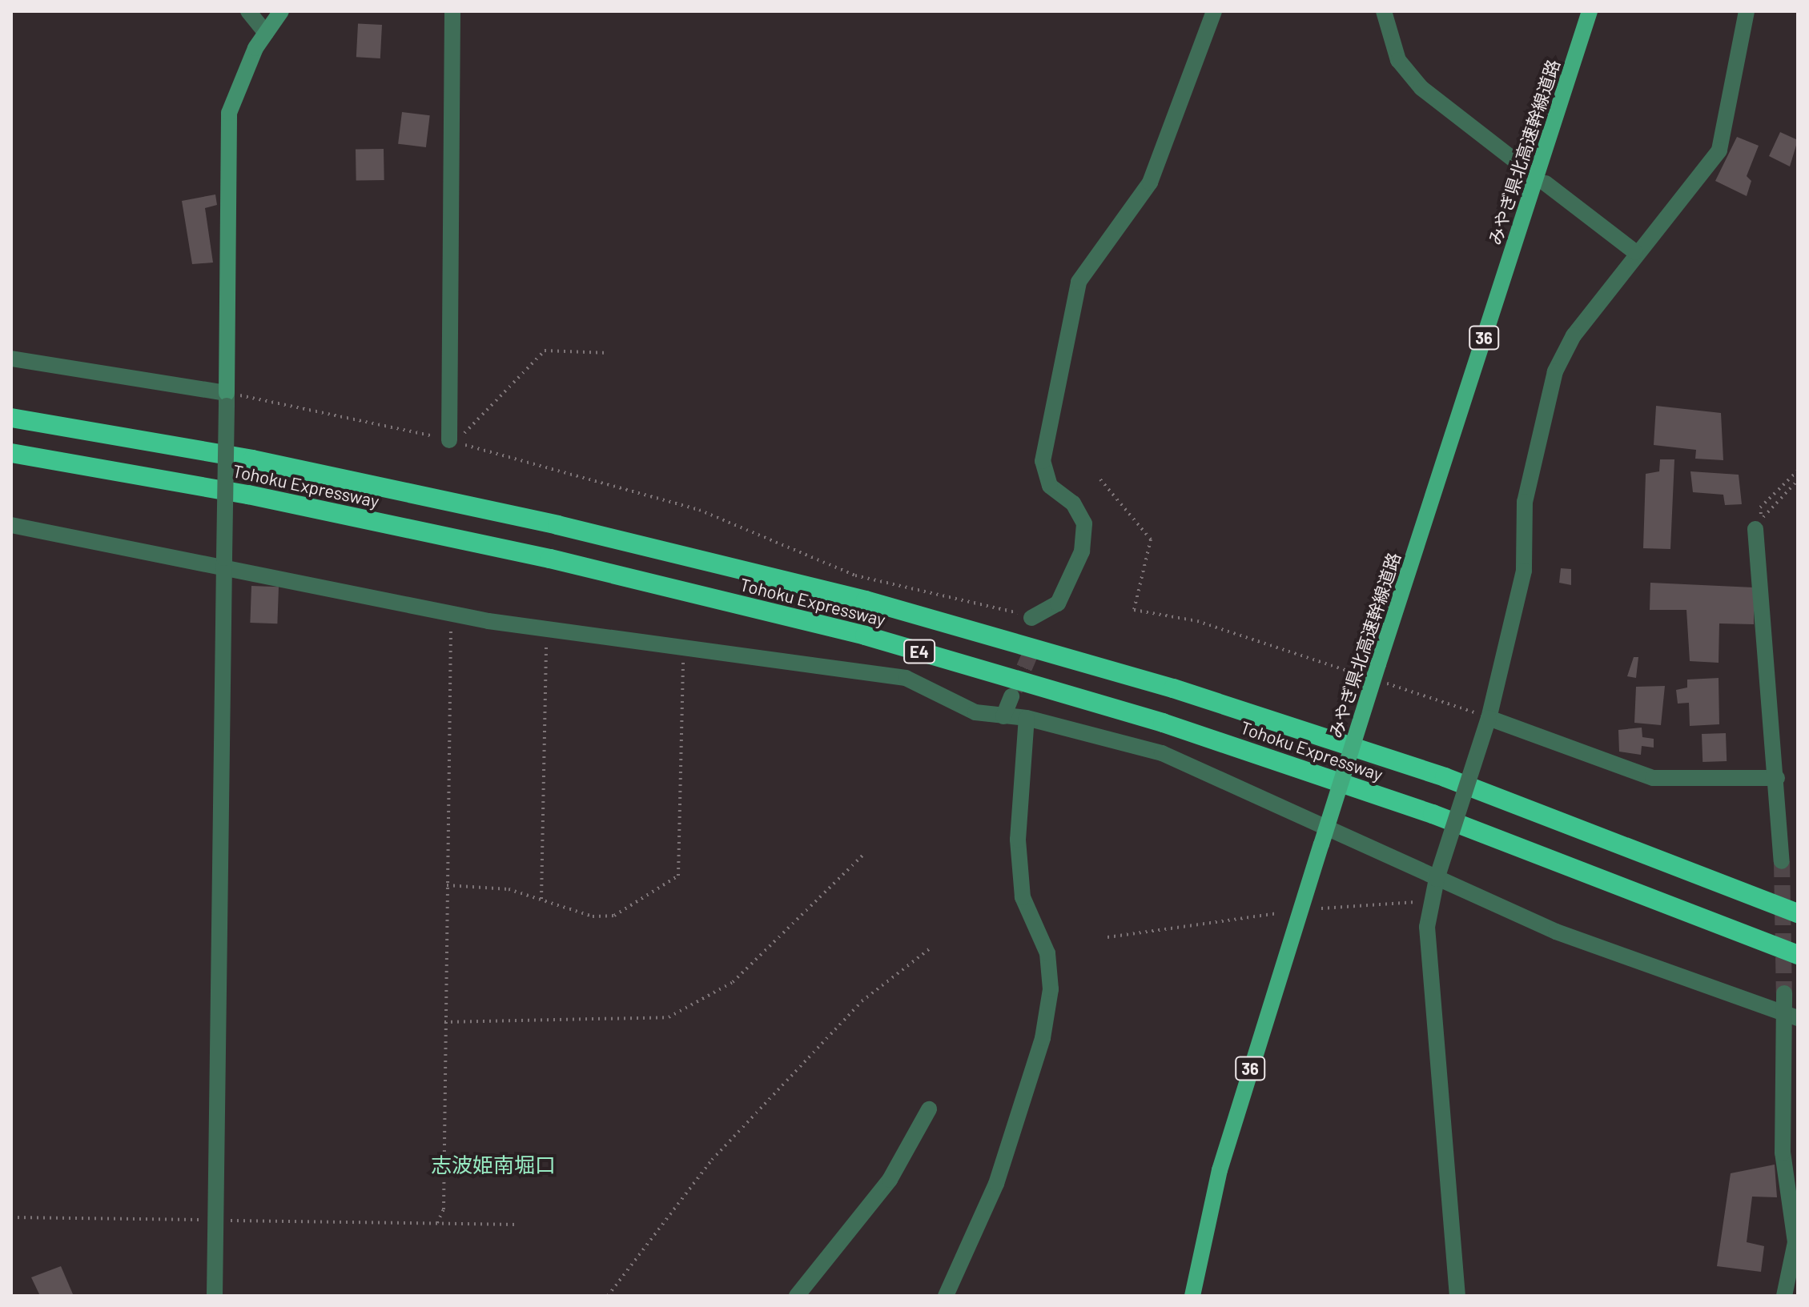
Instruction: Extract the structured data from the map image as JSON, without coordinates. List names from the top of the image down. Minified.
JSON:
{"streets":{"highway":["Tohoku Expressway","E4"],"main road":["みやぎ県北高速幹線道路","36"]},"districts":["志波姫南堀口"]}
